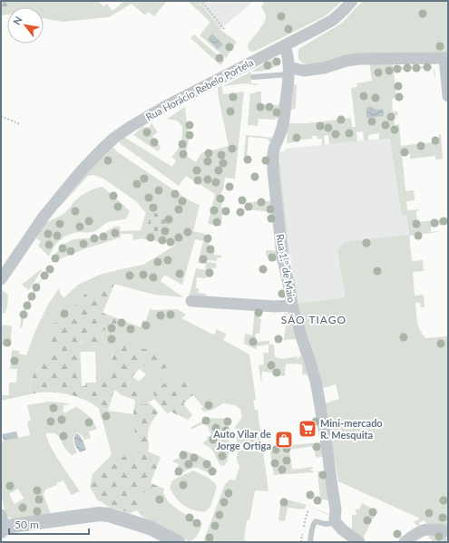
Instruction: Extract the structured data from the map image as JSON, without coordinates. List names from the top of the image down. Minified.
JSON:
{"streets":{"street":["Rua Horácio Rebelo Portela","Rua 1.º de Maio"]},"crossings":[["Rua Horácio Rebelo Portela","Rua 1.º de Maio"]],"districts":["SÃO TIAGO"],"places":{"supermarket":["Mini-mercado R. Mesquita"],"shop":["Auto Vilar de Jorge Ortiga"]},"scale_bar":"50 m","north":"top left"}
